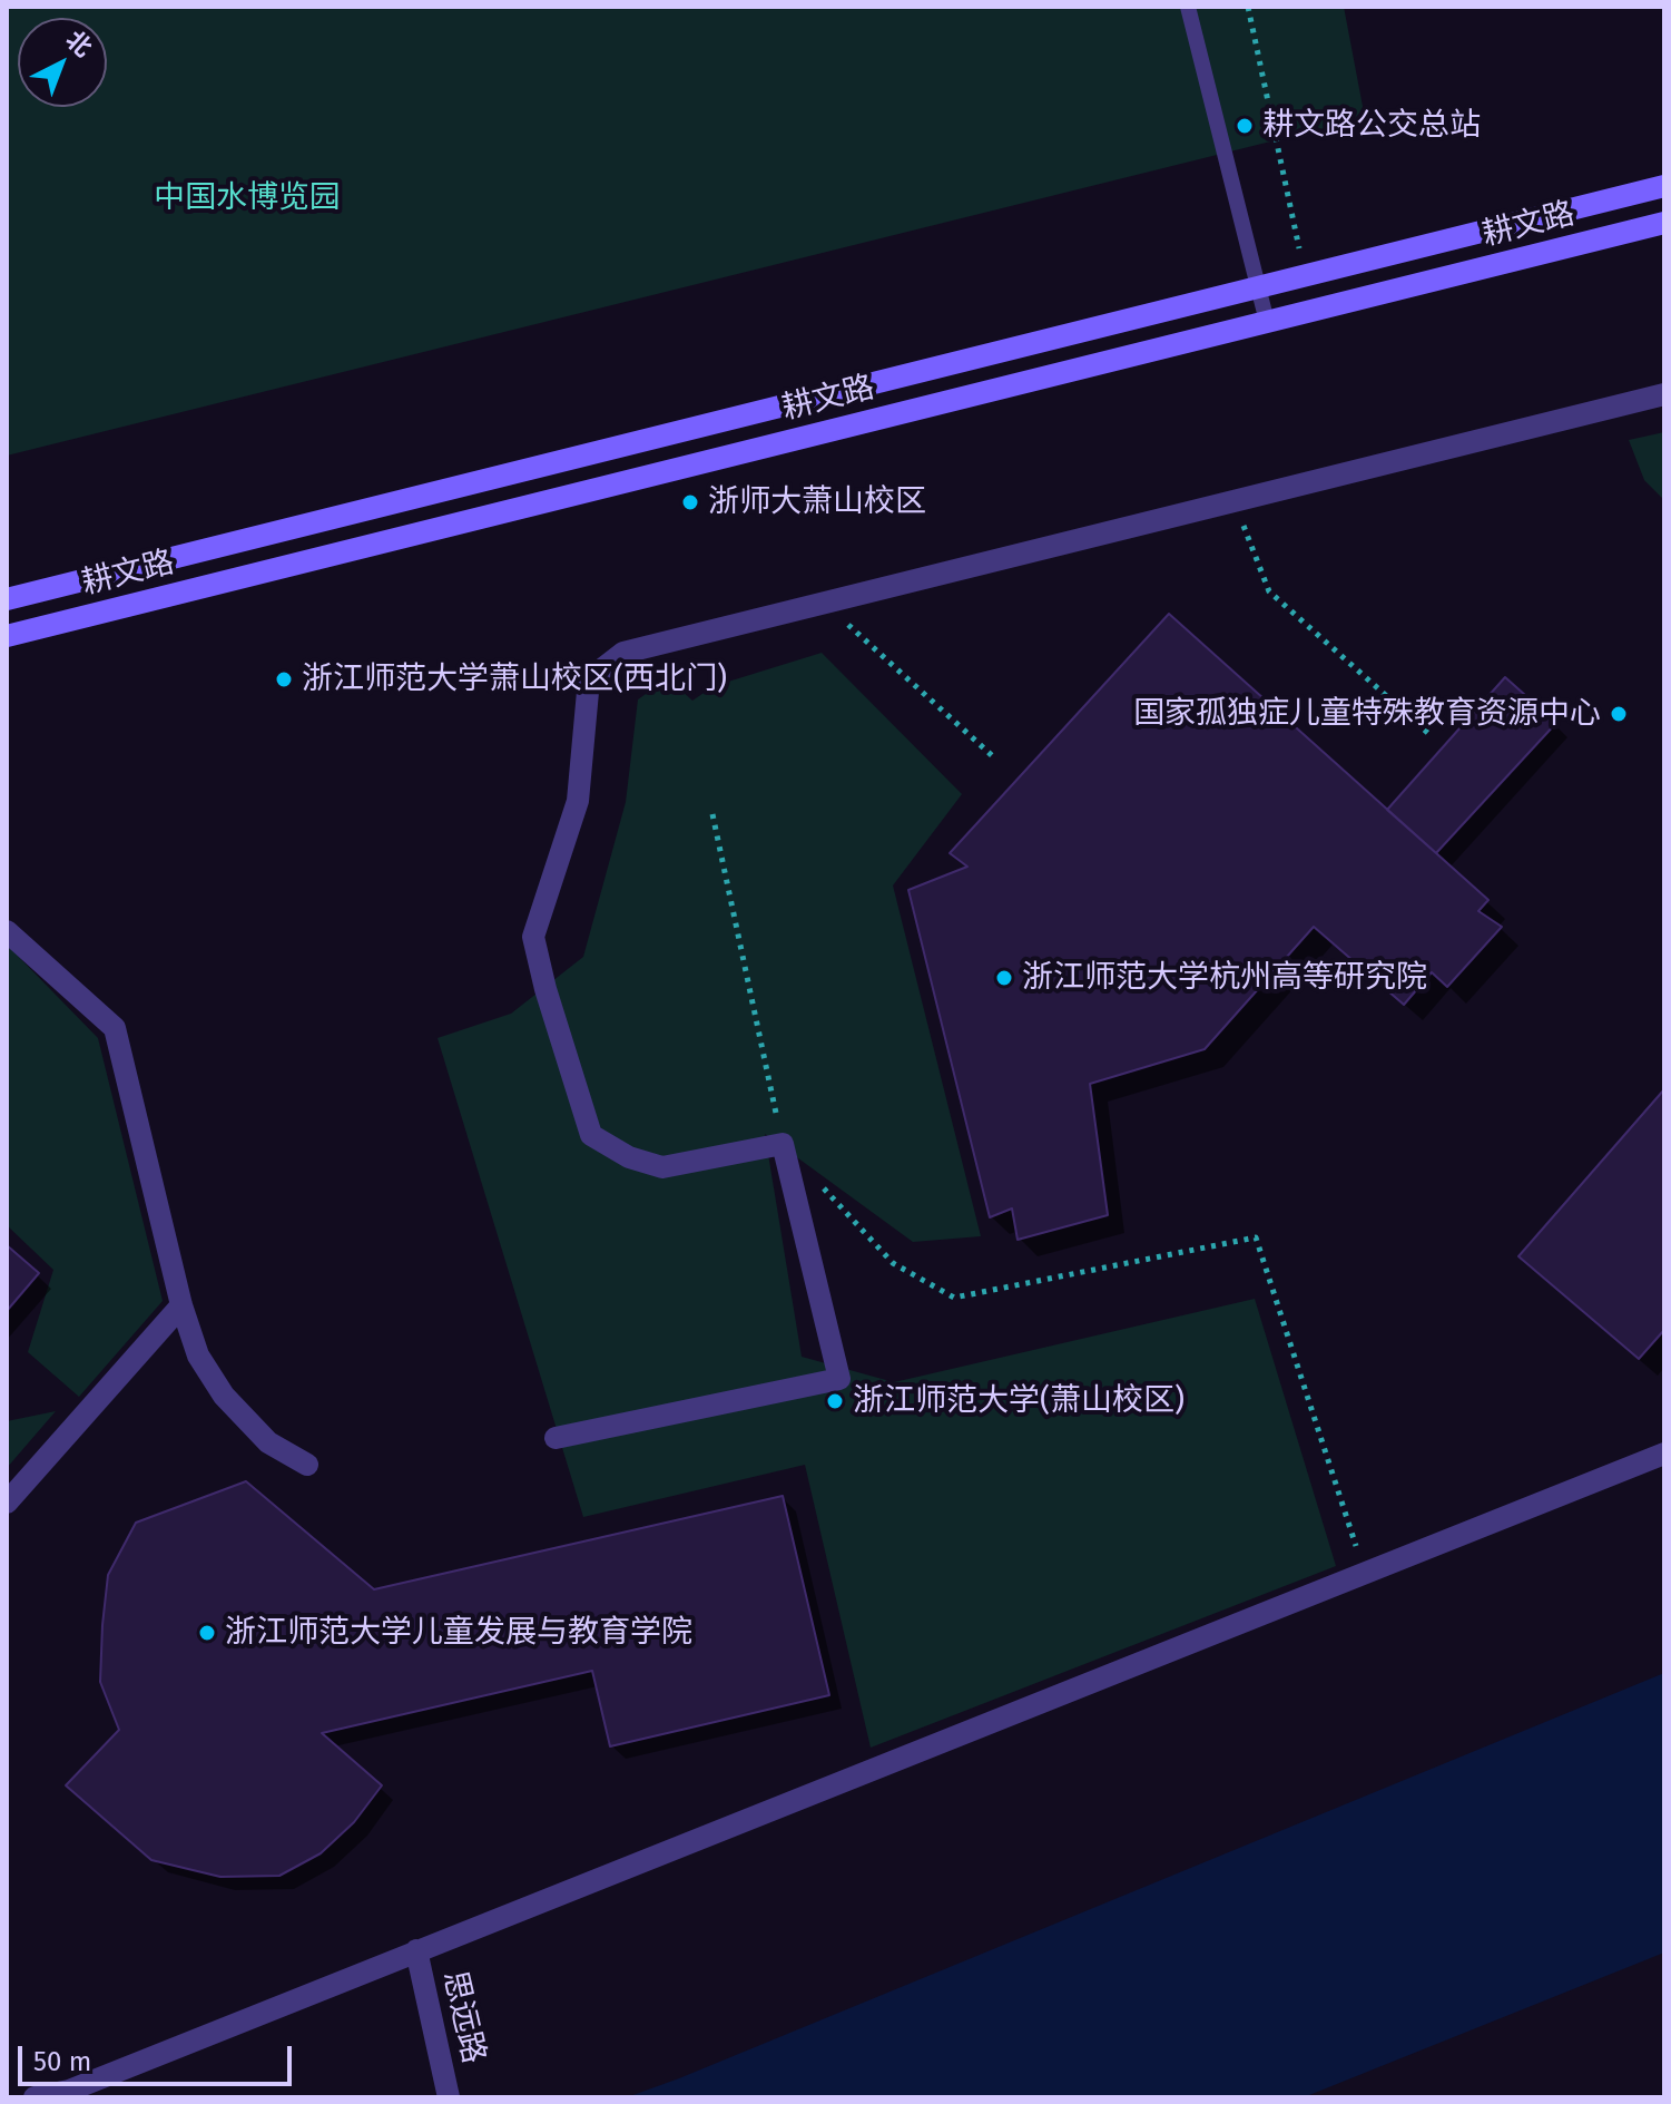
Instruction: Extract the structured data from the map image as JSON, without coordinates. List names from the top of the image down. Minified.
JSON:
{"streets":{"main road":["耕文路"],"street":["思远路"]},"parks":["中国水博览园"],"places":["耕文路公交总站","浙师大萧山校区","浙江师范大学萧山校区(西北门)","国家孤独症儿童特殊教育资源中心","浙江师范大学杭州高等研究院","浙江师范大学(萧山校区)","浙江师范大学儿童发展与教育学院"],"scale_bar":"50 m","north":"top right"}
